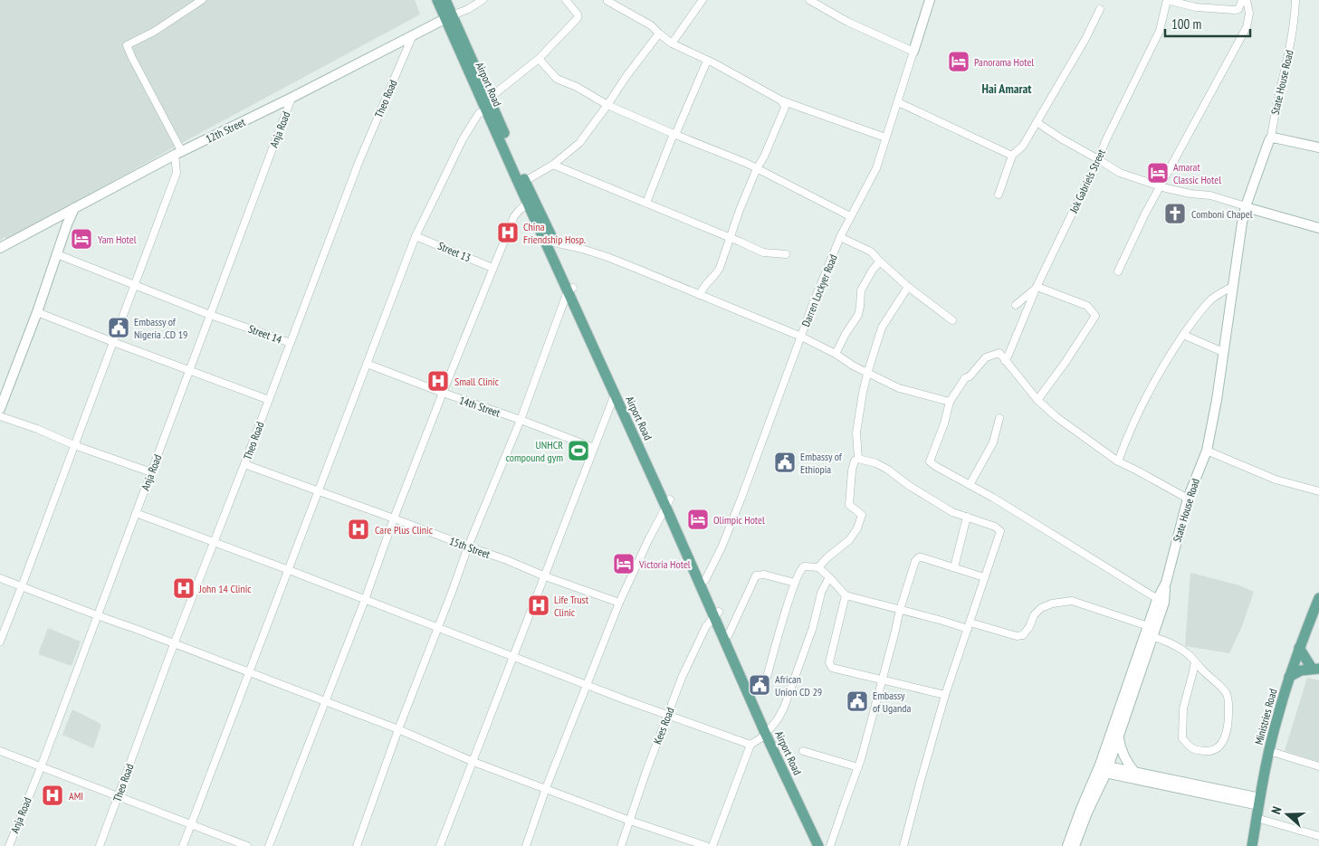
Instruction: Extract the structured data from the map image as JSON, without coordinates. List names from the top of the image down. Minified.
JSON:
{"streets":{"main road":["State House Road","Airport Road","12th Street","Darren Lockyer Road","Ministries Road"],"street":["Theo Road","Anja Road","Jok Gabriels Street","Street 13","Street 14","14th Street","15th Street","Kees Road"]},"crossings":[["Airport Road","12th Street"],["Airport Road","Darren Lockyer Road"],["Airport Road","Kees Road"],["Theo Road","12th Street"],["Theo Road","Street 14"],["Theo Road","15th Street"],["Anja Road","12th Street"],["Anja Road","Street 14"]],"districts":["Hai Amarat"],"places":{"hotel":["Panorama Hotel","Amarat Classic Hotel","Yam Hotel","Olimpic Hotel","Victoria Hotel"],"church":["Comboni Chapel"],"hospital":["China Friendship Hosp.","Small Clinic","Care Plus Clinic","John 14 Clinic","Life Trust Clinic","AMI"],"public building":["Embassy of Nigeria .CD 19","Embassy of Ethiopia","African Union CD 29","Embassy of Uganda"],"sports":["UNHCR compound gym"]},"scale_bar":"100 m","north":"left"}
